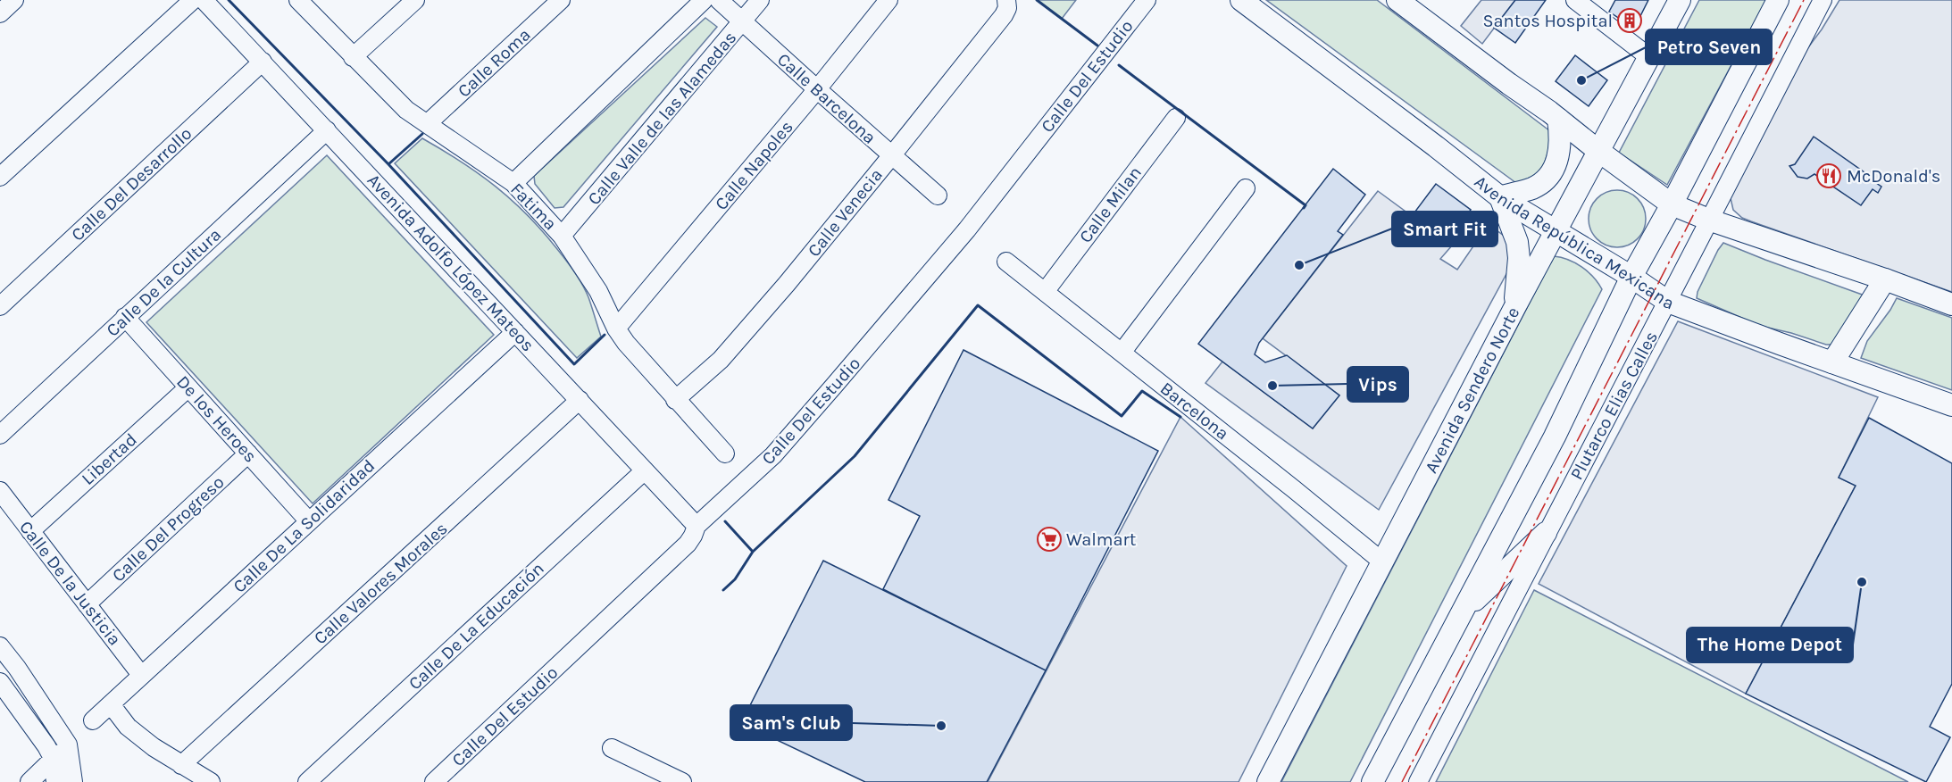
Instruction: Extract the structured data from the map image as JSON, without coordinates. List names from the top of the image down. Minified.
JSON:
{"streets":{"main road":["Avenida República Mexicana","Avenida Sendero Norte"],"street":["Calle Roma","Calle Del Estudio","Calle Barcelona","Calle Valle de las Alamedas","Calle Napoles","Calle Del Desarrollo","Calle Milan","Fatima","Calle Venecia","Avenida Adolfo López Mateos","Calle De la Cultura","Plutarco Elias Calles","Barcelona","De los Heroes","Libertad","Calle De La Solidaridad","Calle Del Progreso","Calle De la Justicia","Calle Valores Morales","Calle De La Educación"]},"crossings":[["Calle Roma","Fatima"],["Calle Del Estudio","Avenida Adolfo López Mateos"],["Calle Barcelona","Calle Valle de las Alamedas"],["Calle Barcelona","Calle Napoles"],["Calle Barcelona","Calle Venecia"],["Calle Valle de las Alamedas","Fatima"],["Calle Napoles","Fatima"],["Calle Del Desarrollo","Avenida Adolfo López Mateos"],["Calle Milan","Barcelona"],["Fatima","Calle Venecia"],["Avenida República Mexicana","Avenida Sendero Norte"],["Avenida República Mexicana","Plutarco Elias Calles"],["Avenida Adolfo López Mateos","Calle De la Cultura"],["Avenida Adolfo López Mateos","Calle De La Solidaridad"],["Avenida Adolfo López Mateos","Calle Valores Morales"],["Avenida Adolfo López Mateos","Calle De La Educación"],["Calle De la Cultura","De los Heroes"],["Avenida Sendero Norte","Barcelona"],["De los Heroes","Libertad"],["De los Heroes","Calle De La Solidaridad"],["De los Heroes","Calle Del Progreso"],["Libertad","Calle De la Justicia"],["Calle De La Solidaridad","Calle De la Justicia"],["Calle Del Progreso","Calle De la Justicia"]],"places":{"building":["Santos Hospital"],"other":["Petro Seven","Smart Fit","Vips","The Home Depot","Sam's Club"],"restaurant":["McDonald's"],"supermarket":["Walmart"]}}
